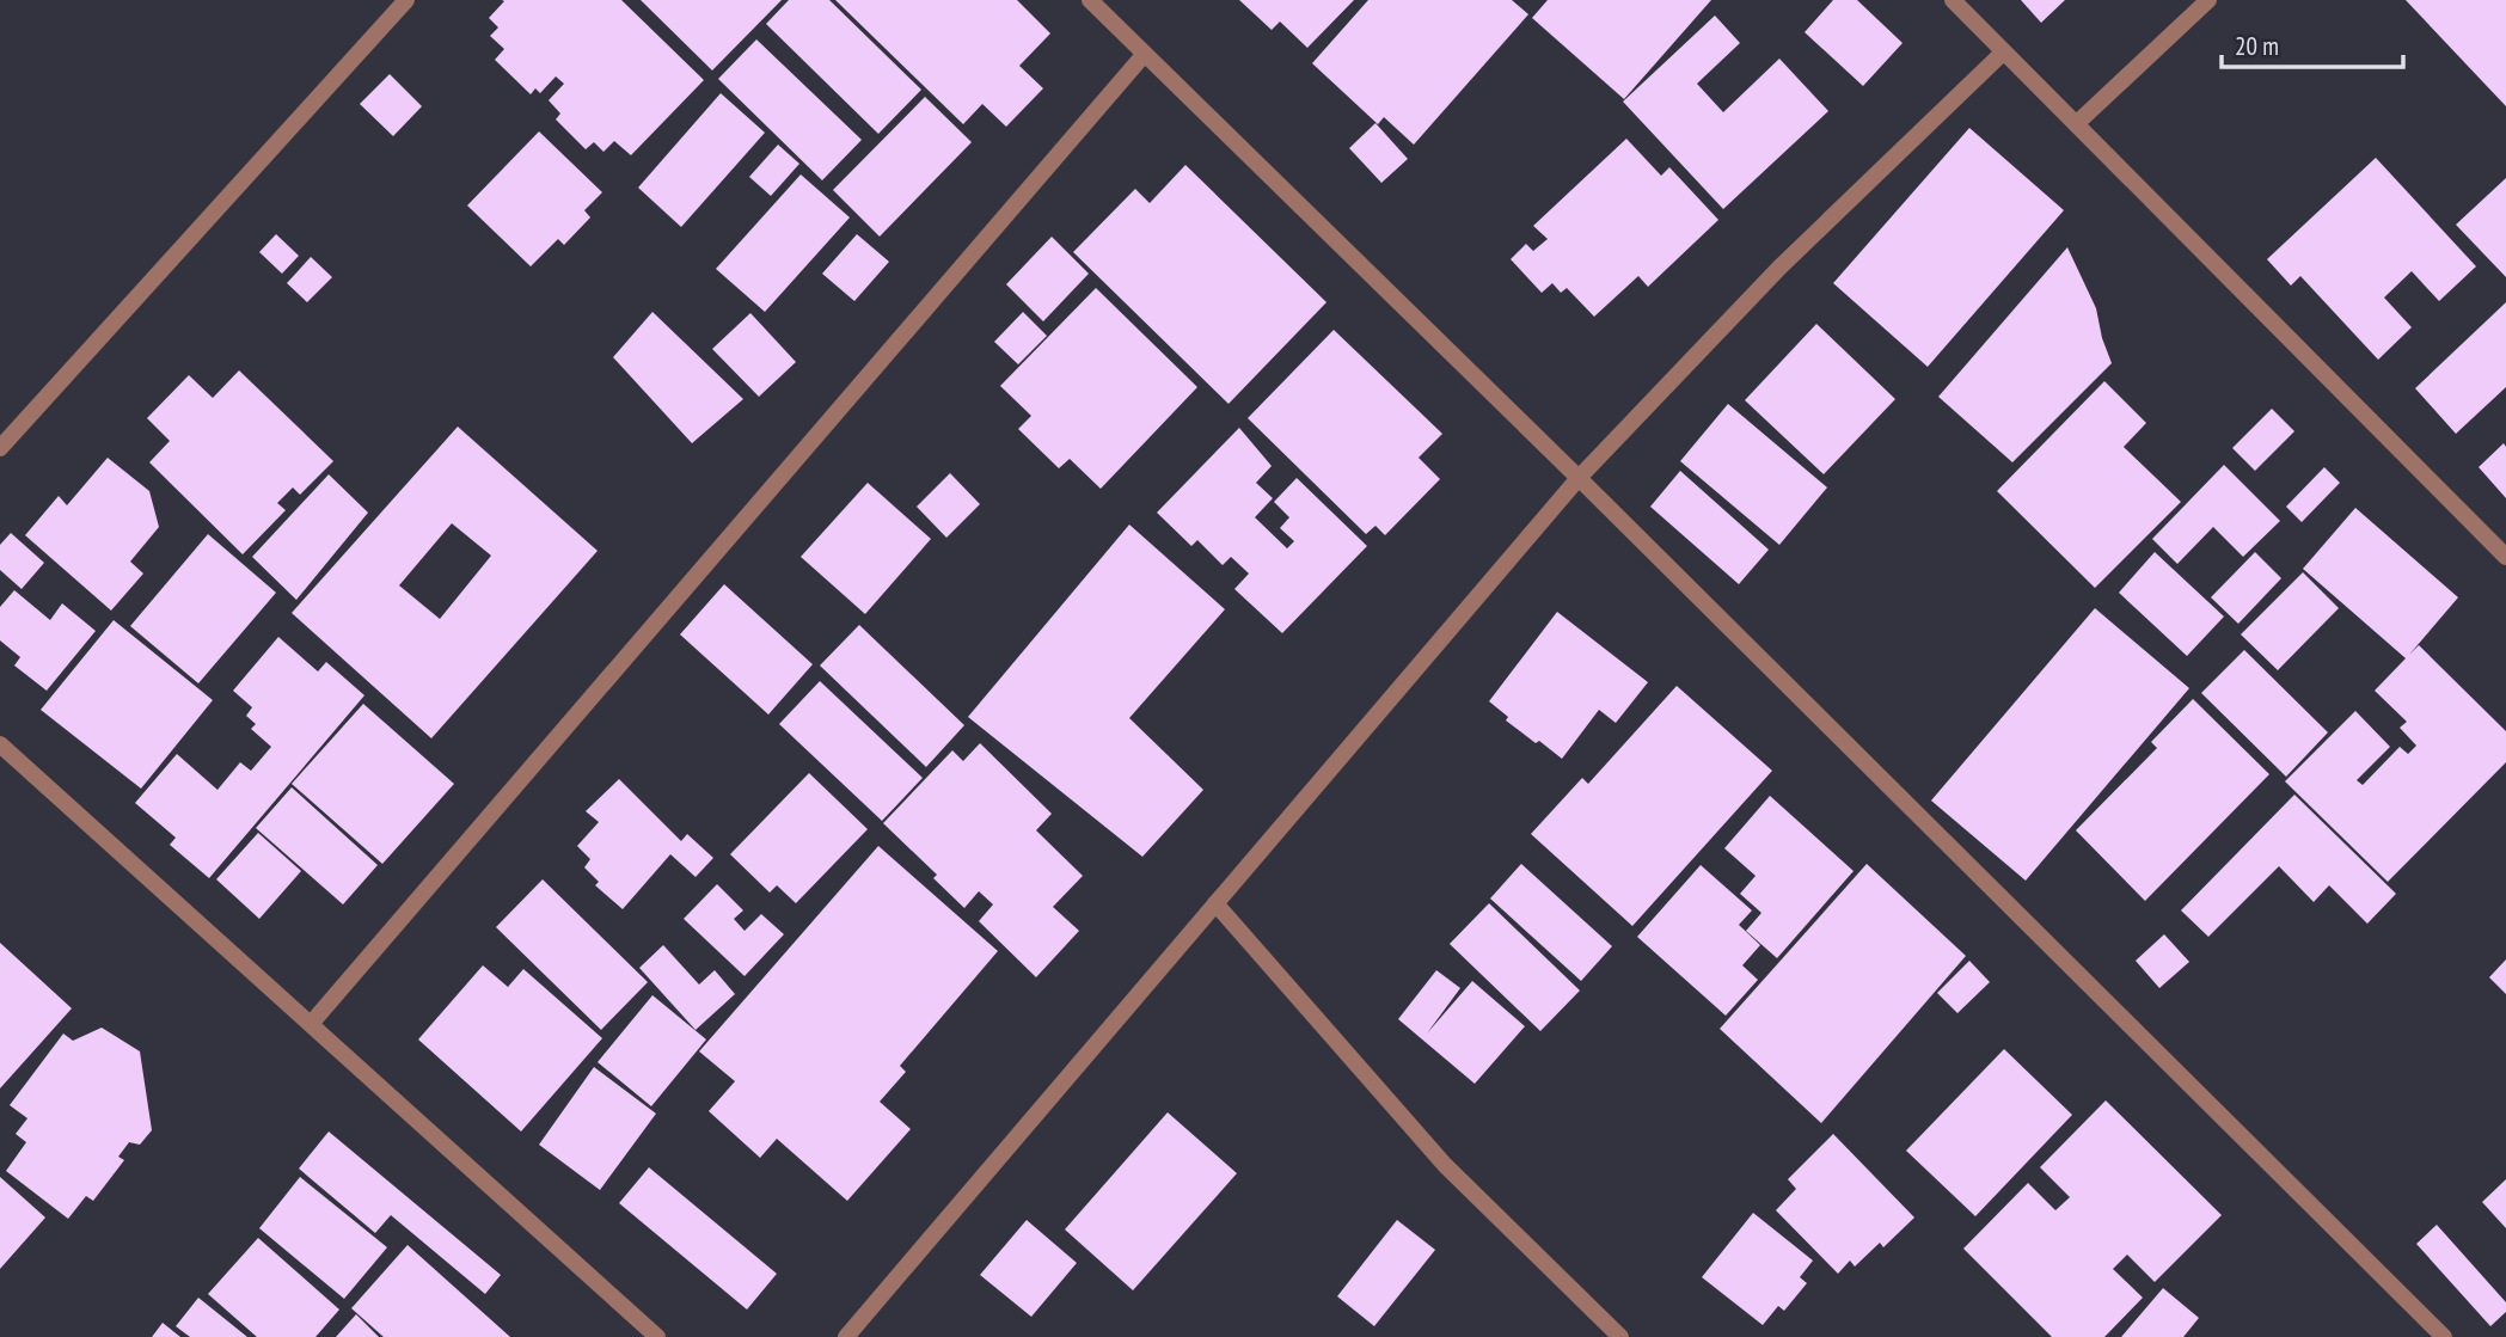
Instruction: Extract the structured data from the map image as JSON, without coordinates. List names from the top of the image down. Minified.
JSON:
{"scale_bar":"20 m"}
